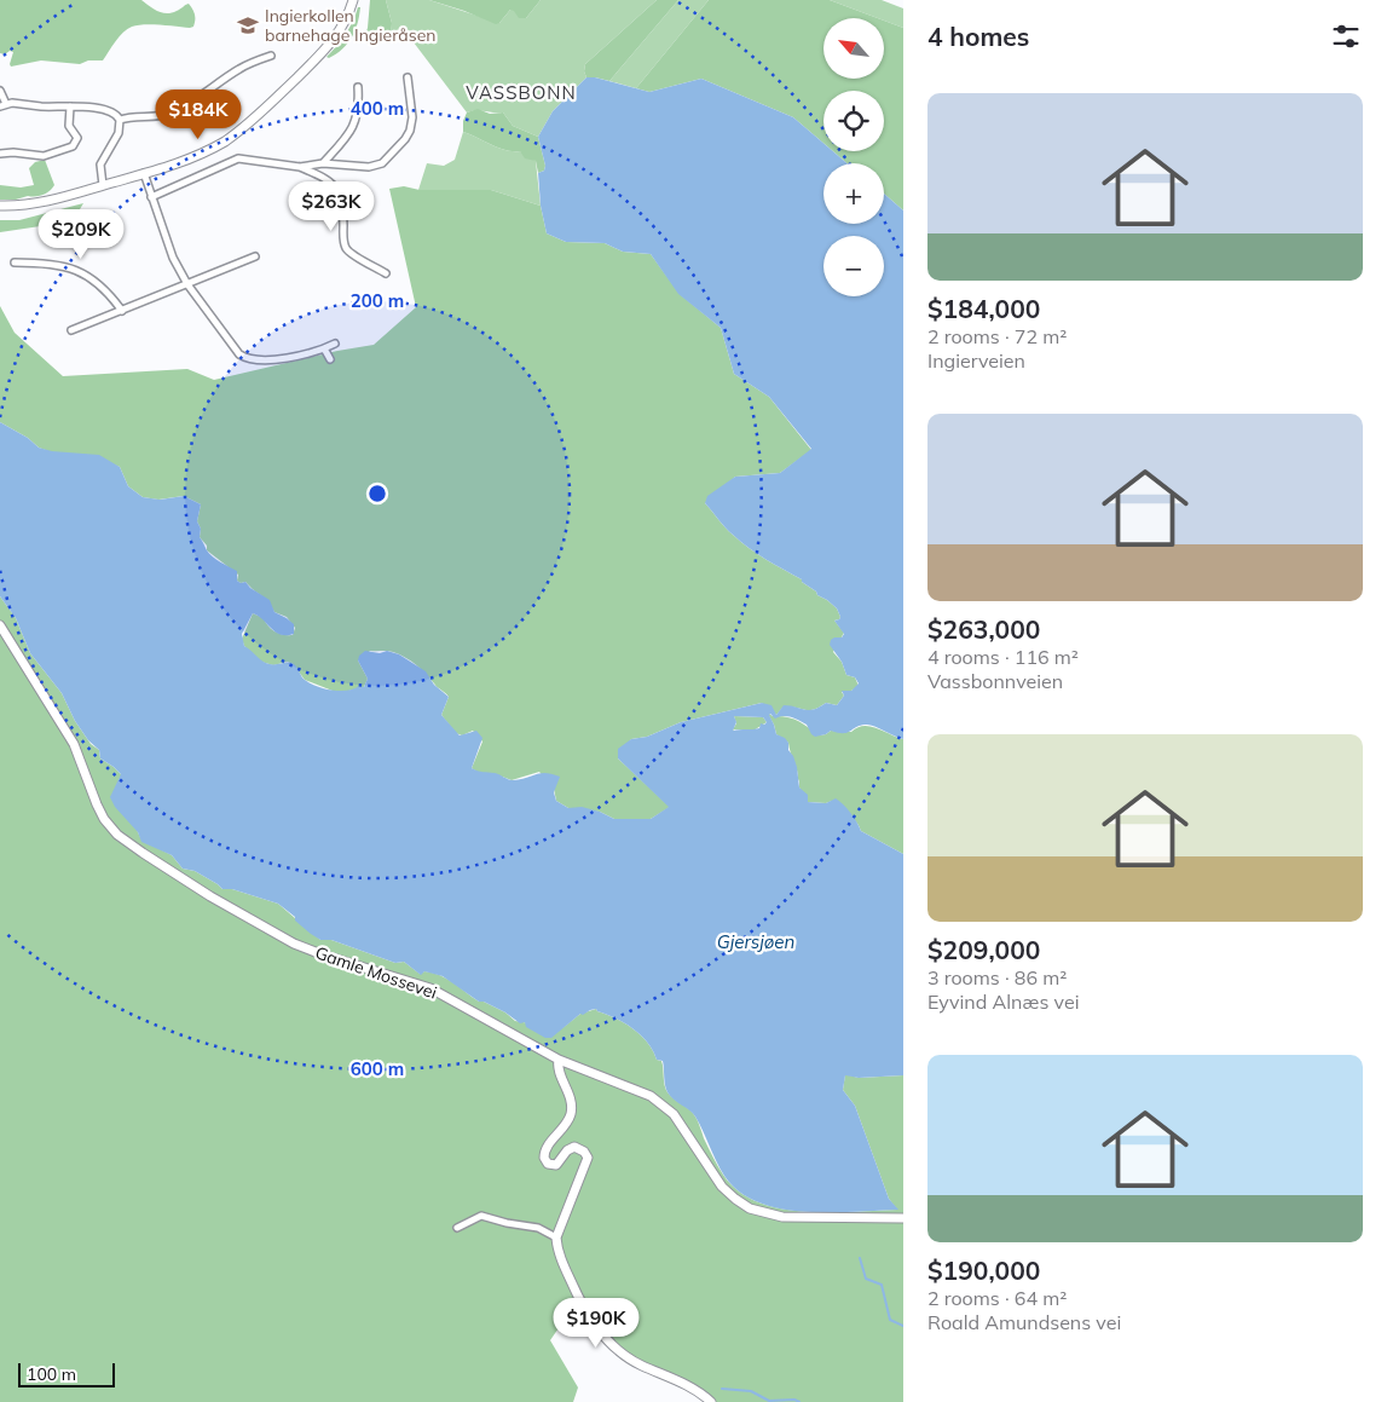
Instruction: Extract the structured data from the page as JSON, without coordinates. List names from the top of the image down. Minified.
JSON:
{"streets":{"main road":["Gamle Mossevei"]},"districts":["VASSBONN"],"water":["Gjersjøen"],"places":{"school or university":["Ingierkollen barnehage Ingieråsen"]},"scale_bar":"100 m","north":"top left","page":{"heading":"4 homes","map_buttons":["+","−"],"list":[{"name":"$184,000","note":"2 rooms · 72 m² · Ingierveien"},{"name":"$263,000","note":"4 rooms · 116 m² · Vassbonnveien"},{"name":"$209,000","note":"3 rooms · 86 m² · Eyvind Alnæs vei"},{"name":"$190,000","note":"2 rooms · 64 m² · Roald Amundsens vei"}],"price":["$184K","$263K","$209K","$190K"],"scale":"100 m"},"rings":["400 m","200 m","600 m"]}
